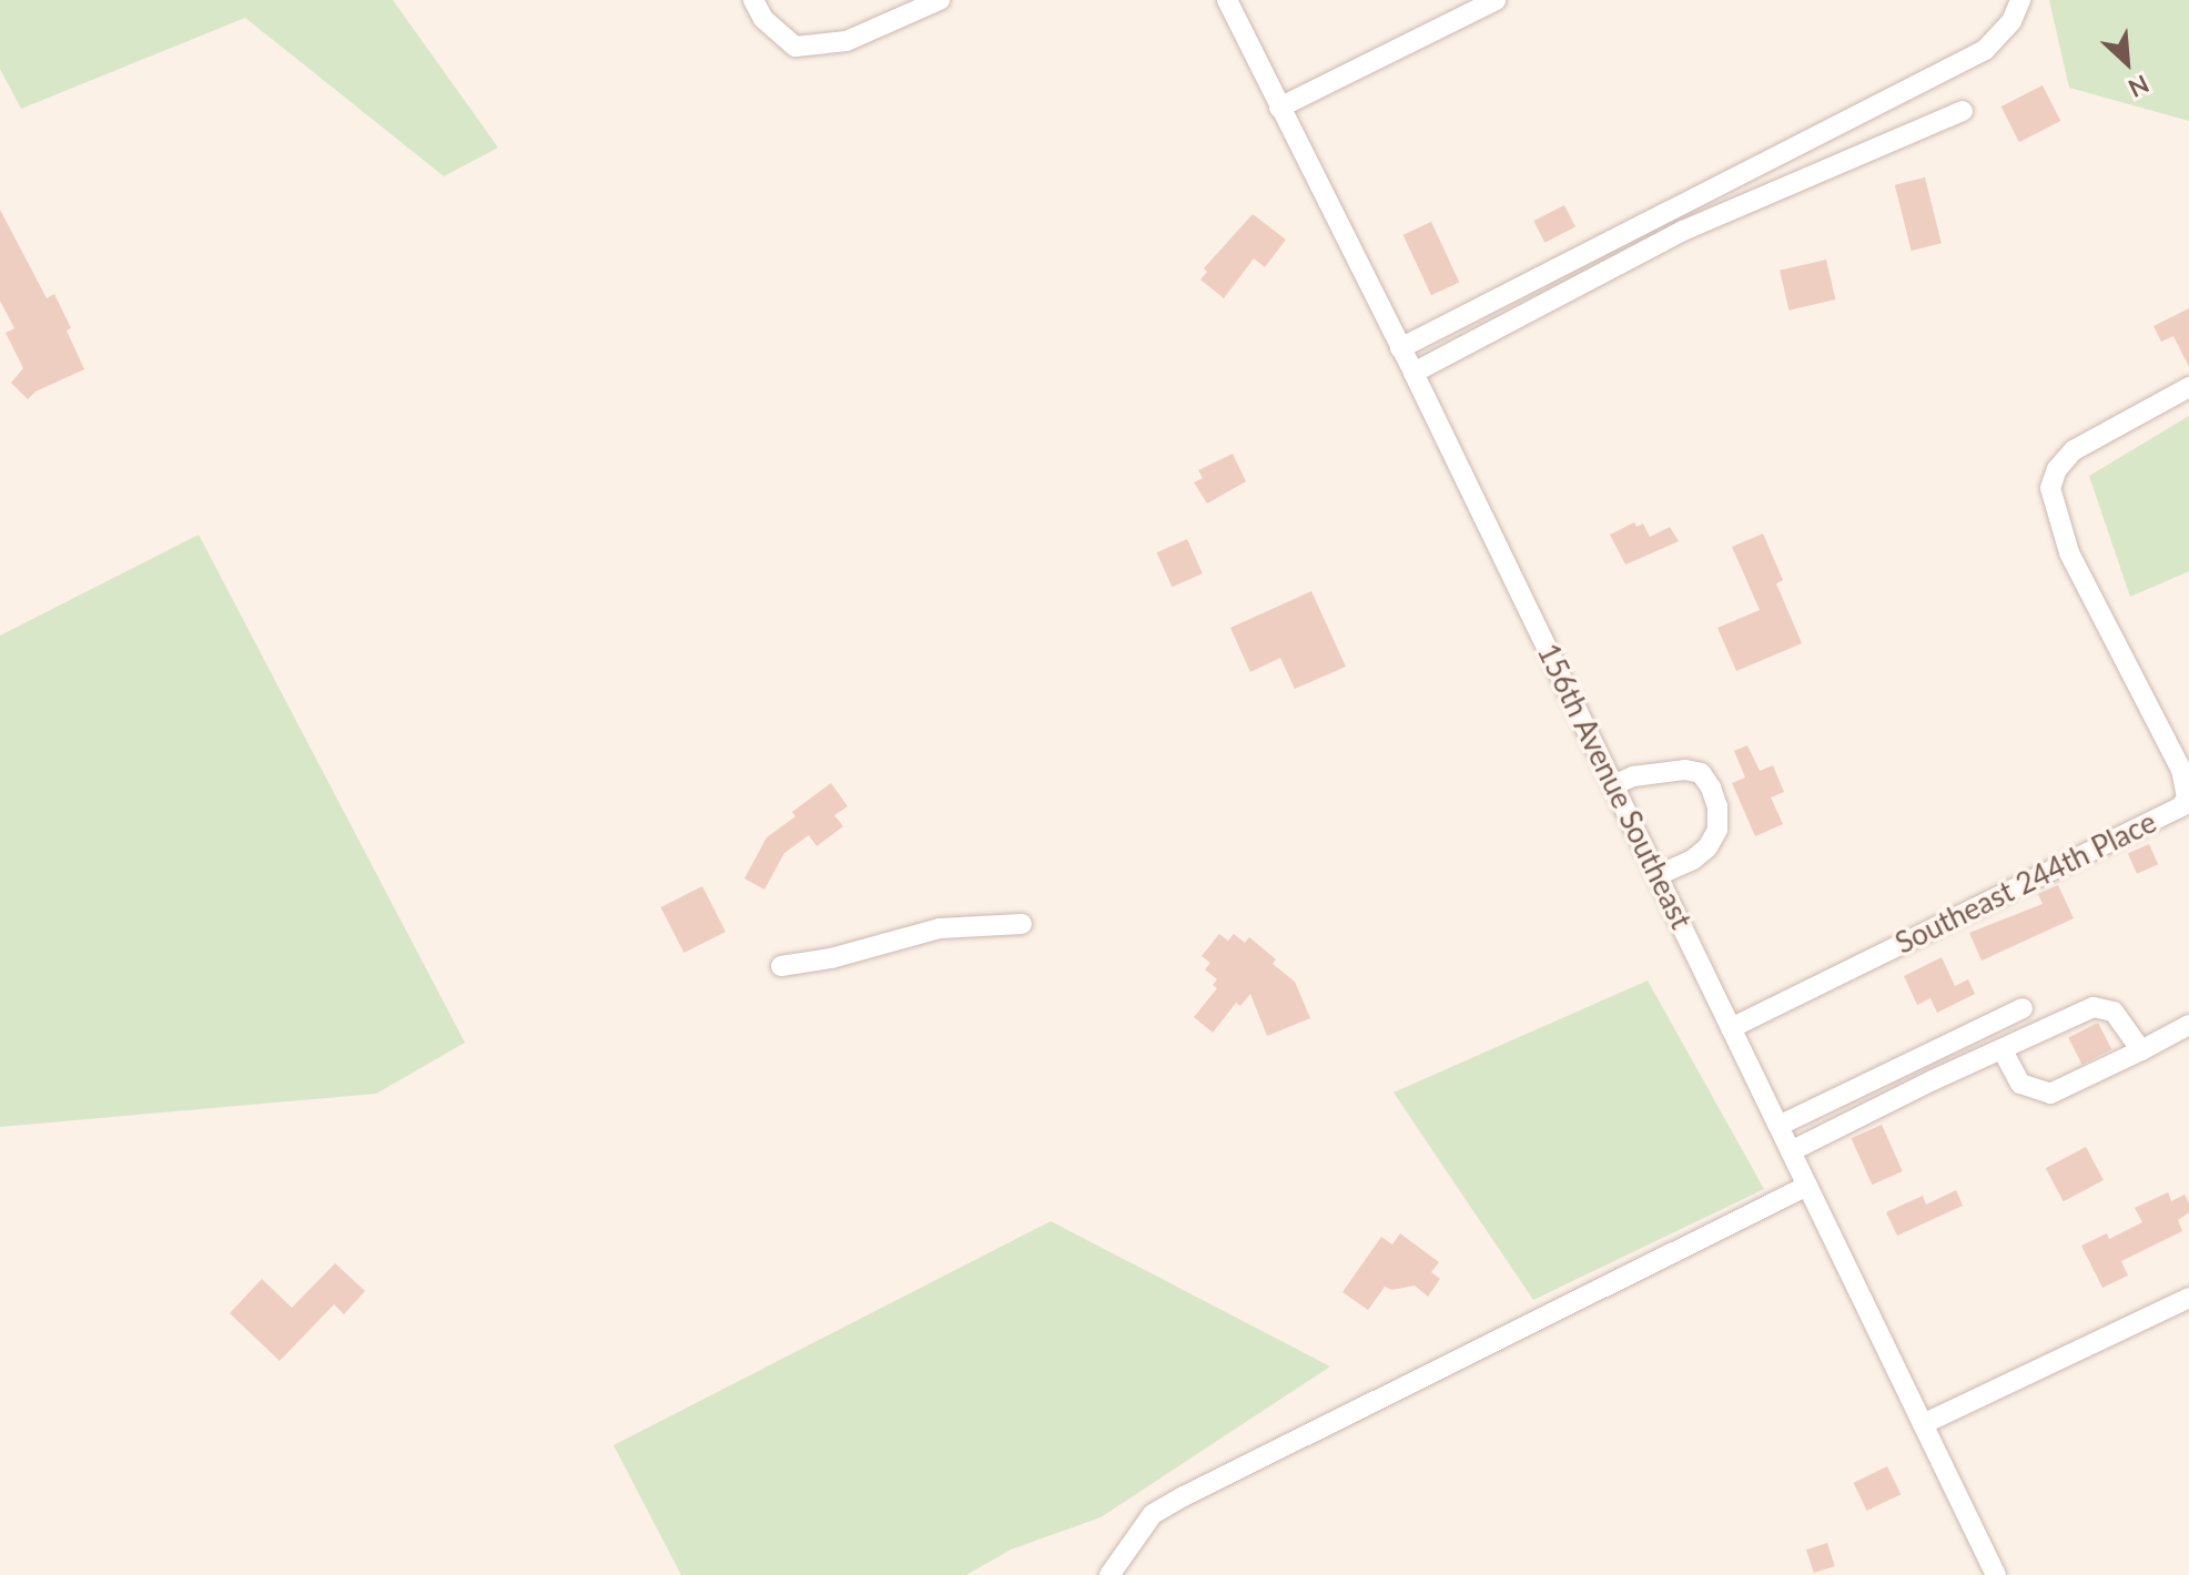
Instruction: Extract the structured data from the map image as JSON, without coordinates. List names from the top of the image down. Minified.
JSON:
{"streets":{"street":["156th Avenue Southeast","Southeast 244th Place"]},"crossings":[["156th Avenue Southeast","Southeast 244th Place"]],"north":"bottom right"}
